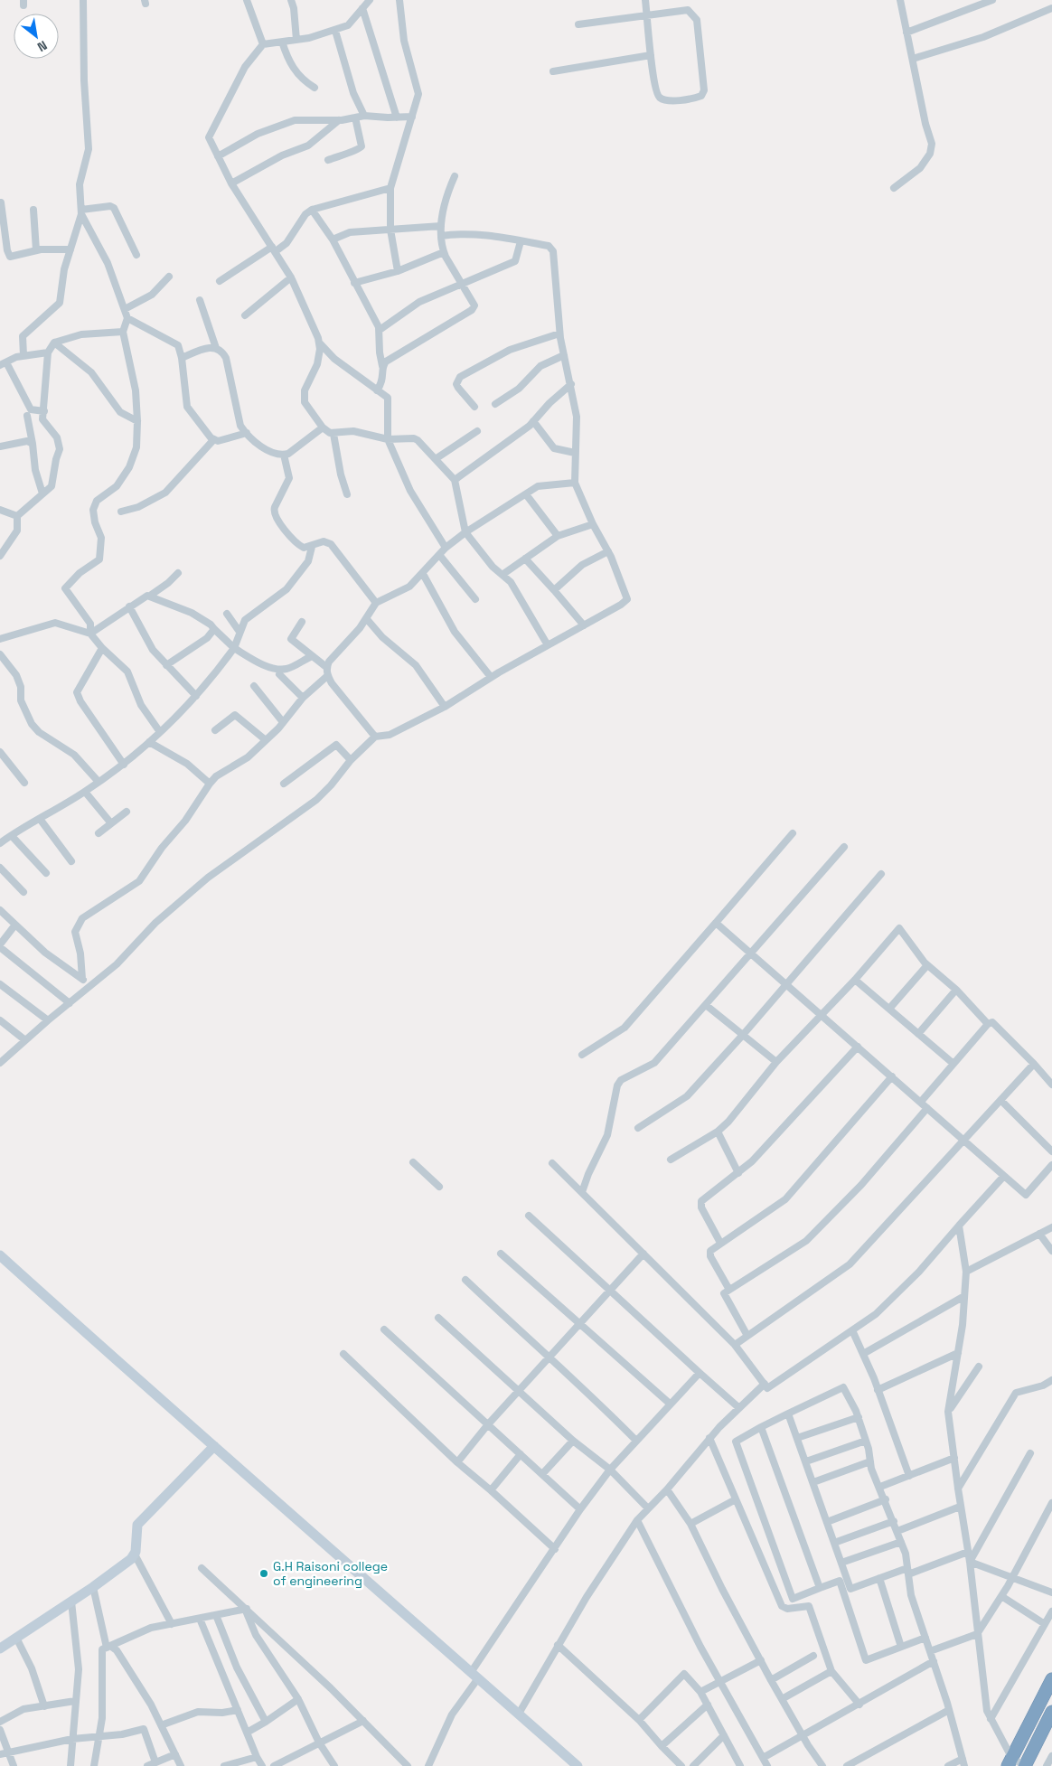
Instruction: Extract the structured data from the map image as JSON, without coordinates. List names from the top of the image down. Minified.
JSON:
{"places":["G.H Raisoni college of engineering"],"north":"bottom right"}
